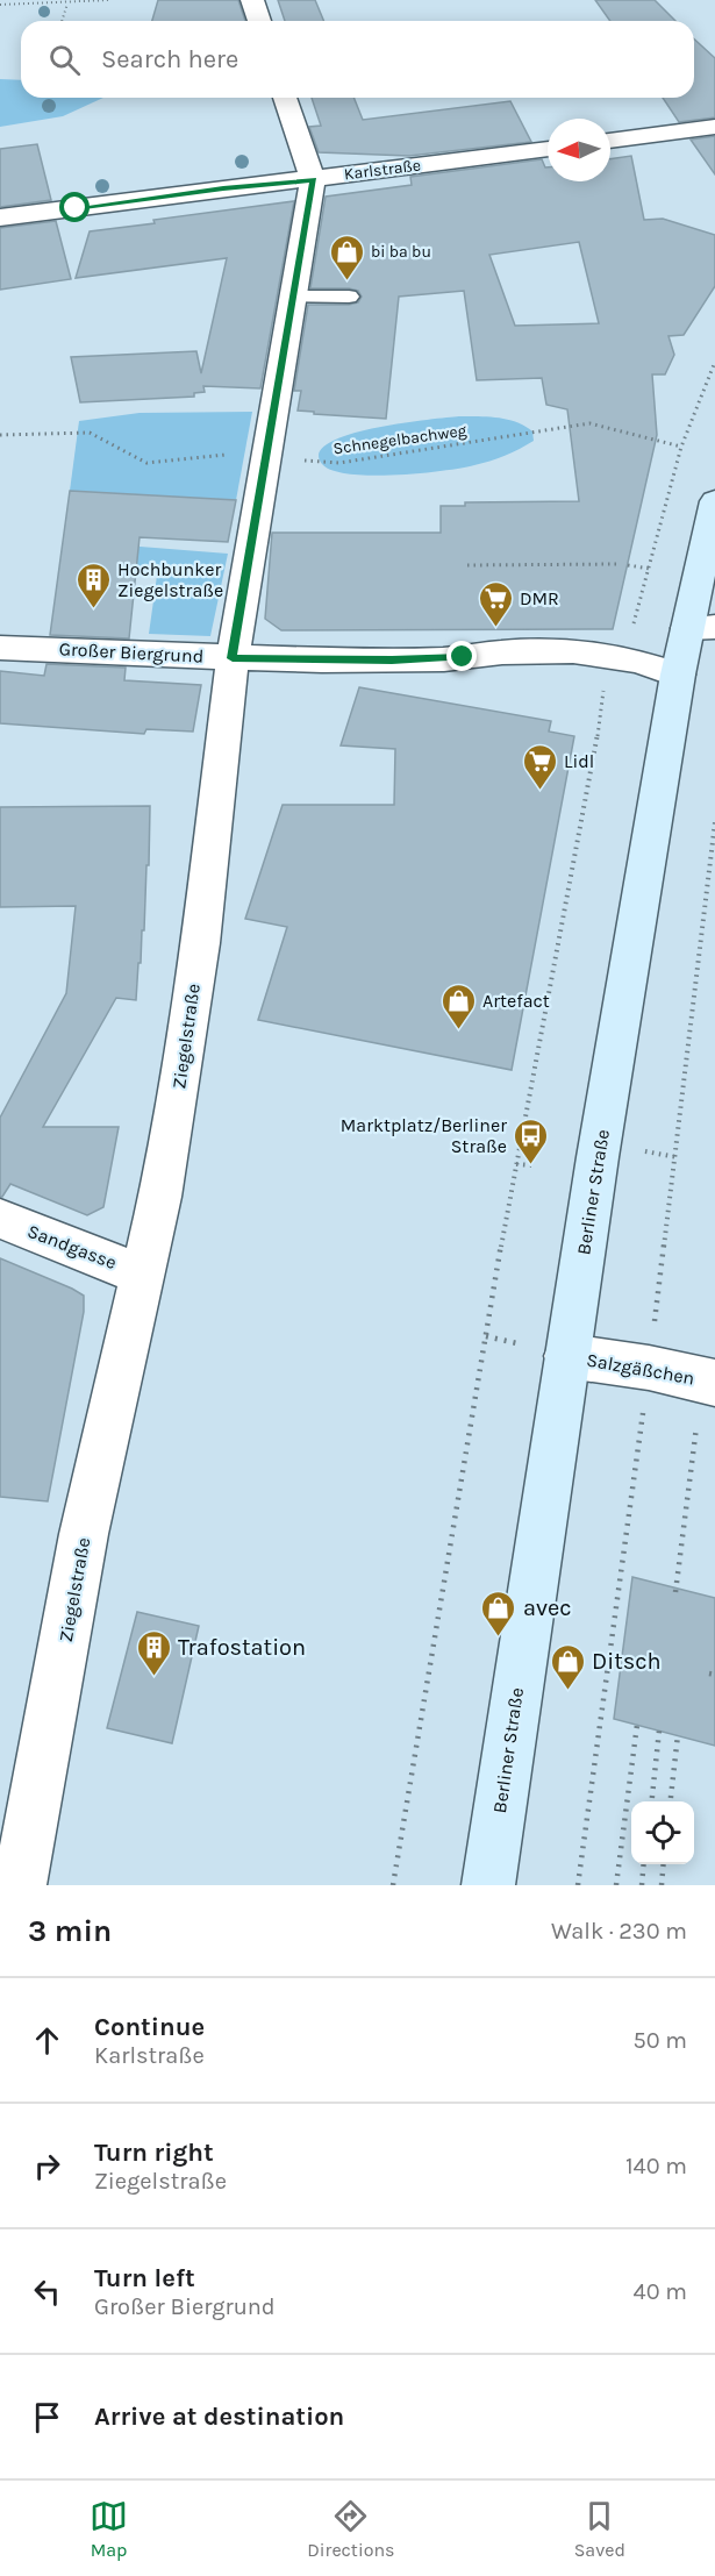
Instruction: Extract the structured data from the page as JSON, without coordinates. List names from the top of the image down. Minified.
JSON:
{"streets":{"main road":["Berliner Straße"],"street":["Karlstraße","Großer Biergrund","Ziegelstraße","Sandgasse","Salzgäßchen"],"path":["Schnegelbachweg"]},"crossings":[["Karlstraße","Ziegelstraße"],["Schnegelbachweg","Ziegelstraße"],["Großer Biergrund","Ziegelstraße"],["Großer Biergrund","Berliner Straße"],["Ziegelstraße","Sandgasse"],["Berliner Straße","Salzgäßchen"]],"places":{"shop":["bi ba bu","Artefact","avec","Ditsch"],"building":["Hochbunker Ziegelstraße","Trafostation"],"supermarket":["DMR","Lidl"],"bus stop":["Marktplatz/Berliner Straße"]},"north":"left","page":{"search":"Search here","heading":["3 min","Walk · 230 m"],"list":[["Continue","Karlstraße","50 m"],["Turn right","Ziegelstraße","140 m"],["Turn left","Großer Biergrund","40 m"],"Arrive at destination"],"nav":["Map","Directions","Saved"]}}
